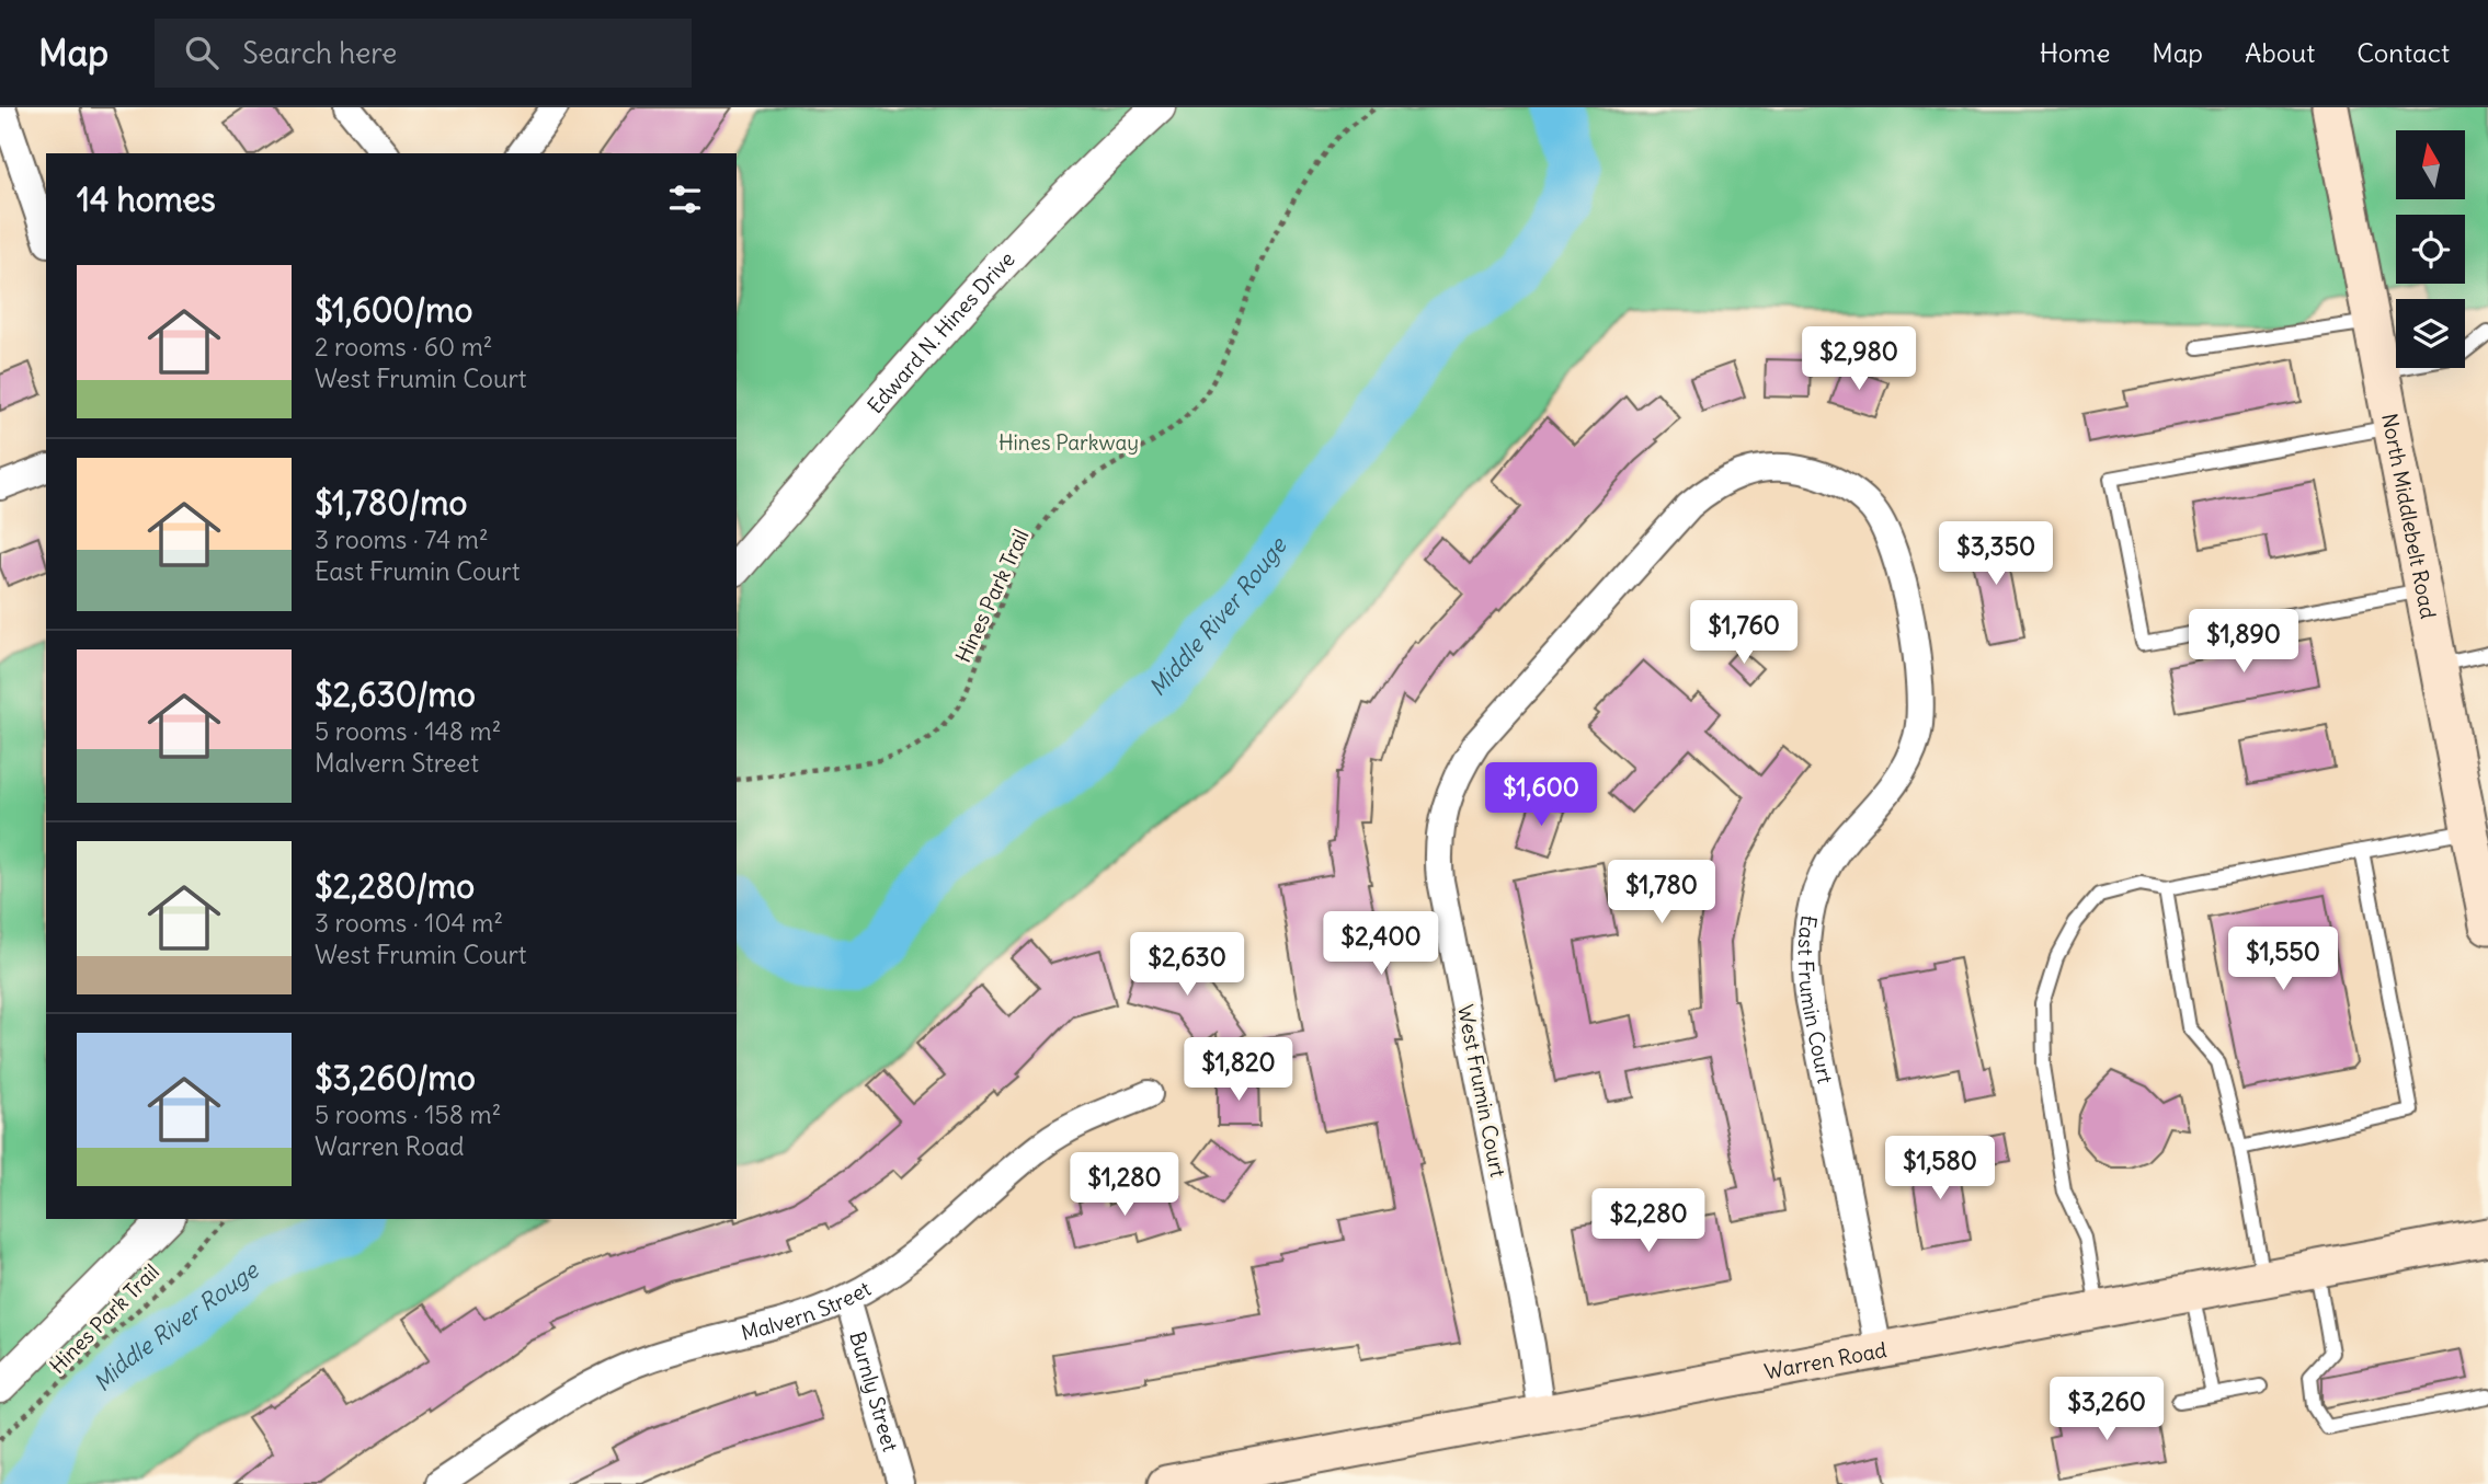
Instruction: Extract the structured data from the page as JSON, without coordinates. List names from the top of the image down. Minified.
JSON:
{"streets":{"main road":["North Middlebelt Road","Warren Road"],"street":["Edward N. Hines Drive","East Frumin Court","West Frumin Court","Malvern Street","Burnly Street"],"path":["Hines Park Trail"]},"crossings":[["East Frumin Court","West Frumin Court"],["East Frumin Court","Warren Road"],["West Frumin Court","Warren Road"],["Malvern Street","Burnly Street"]],"water":["Middle River Rouge"],"parks":["Hines Parkway"],"north":"top","page":{"header":"Map","search":"Search here","nav":["Home","Map","About","Contact"],"heading":"14 homes","list":[{"name":"$1,600/mo","note":"2 rooms · 60 m² · West Frumin Court"},{"name":"$1,780/mo","note":"3 rooms · 74 m² · East Frumin Court"},{"name":"$2,630/mo","note":"5 rooms · 148 m² · Malvern Street"},{"name":"$2,280/mo","note":"3 rooms · 104 m² · West Frumin Court"},{"name":"$3,260/mo","note":"5 rooms · 158 m² · Warren Road"}],"price":["$2,980","$3,350","$1,760","$1,890","$1,600","$1,780","$2,400","$1,550","$2,630","$1,820","$1,580","$1,280","$2,280","$3,260"]}}
